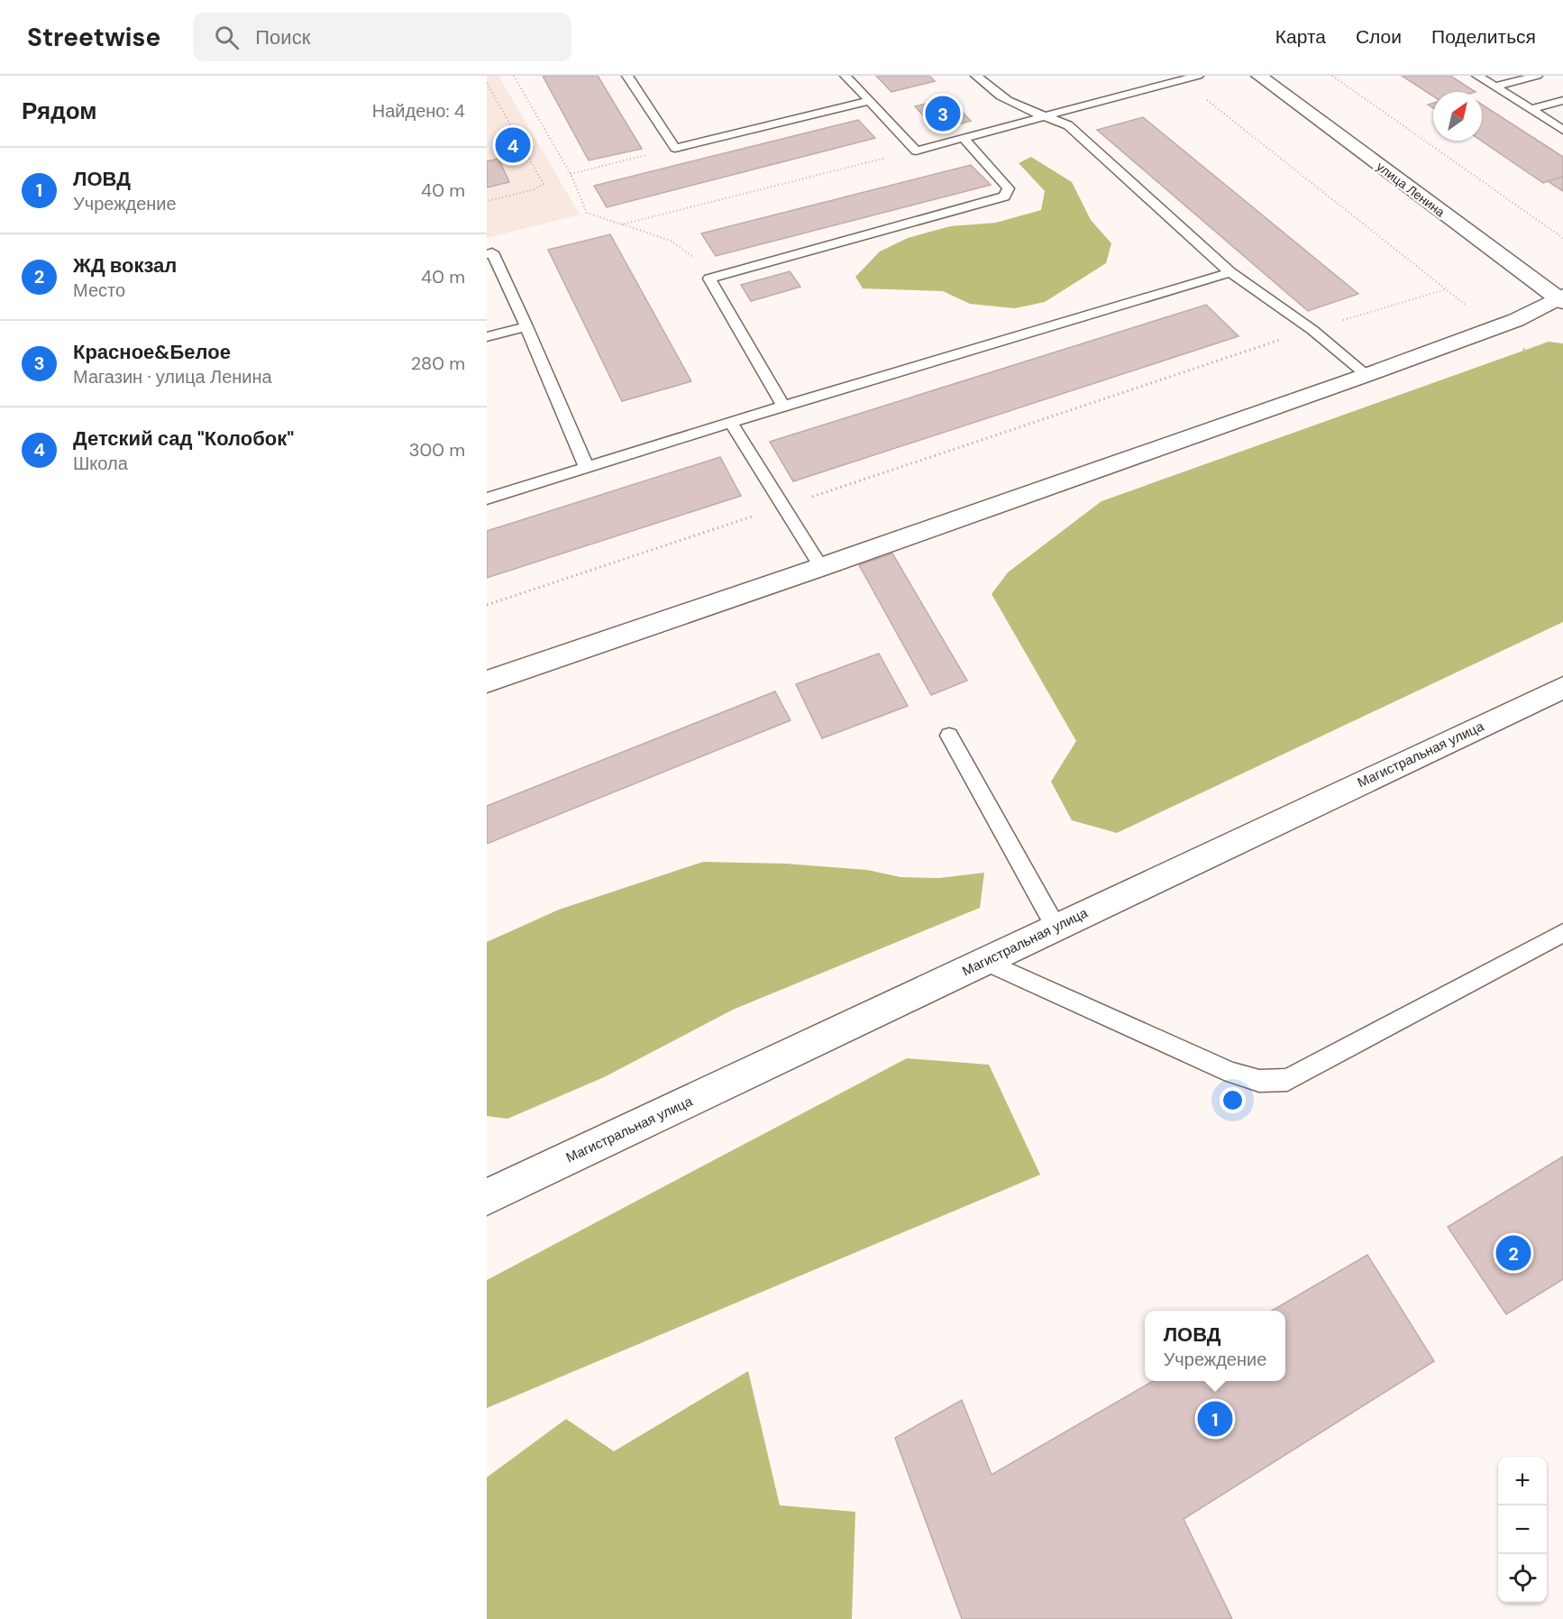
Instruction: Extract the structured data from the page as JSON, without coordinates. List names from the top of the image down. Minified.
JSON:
{"streets":{"main road":["улица Ленина","Магистральная улица"]},"north":"top right","page":{"header":"Streetwise","search":"Поиск","nav":["Карта","Слои","Поделиться"],"heading":["Рядом","Найдено: 4"],"pins":["3","4","2","1"],"list":[{"mark":"1","name":"ЛОВД","note":"Учреждение","value":"40 m"},{"mark":"2","name":"ЖД вокзал","note":"Место","value":"40 m"},{"mark":"3","name":"Красное&Белое","note":"Магазин · улица Ленина","value":"280 m"},{"mark":"4","name":"Детский сад \"Колобок\"","note":"Школа","value":"300 m"}],"popup":["ЛОВД","Учреждение"],"map_buttons":["+","−"]}}
